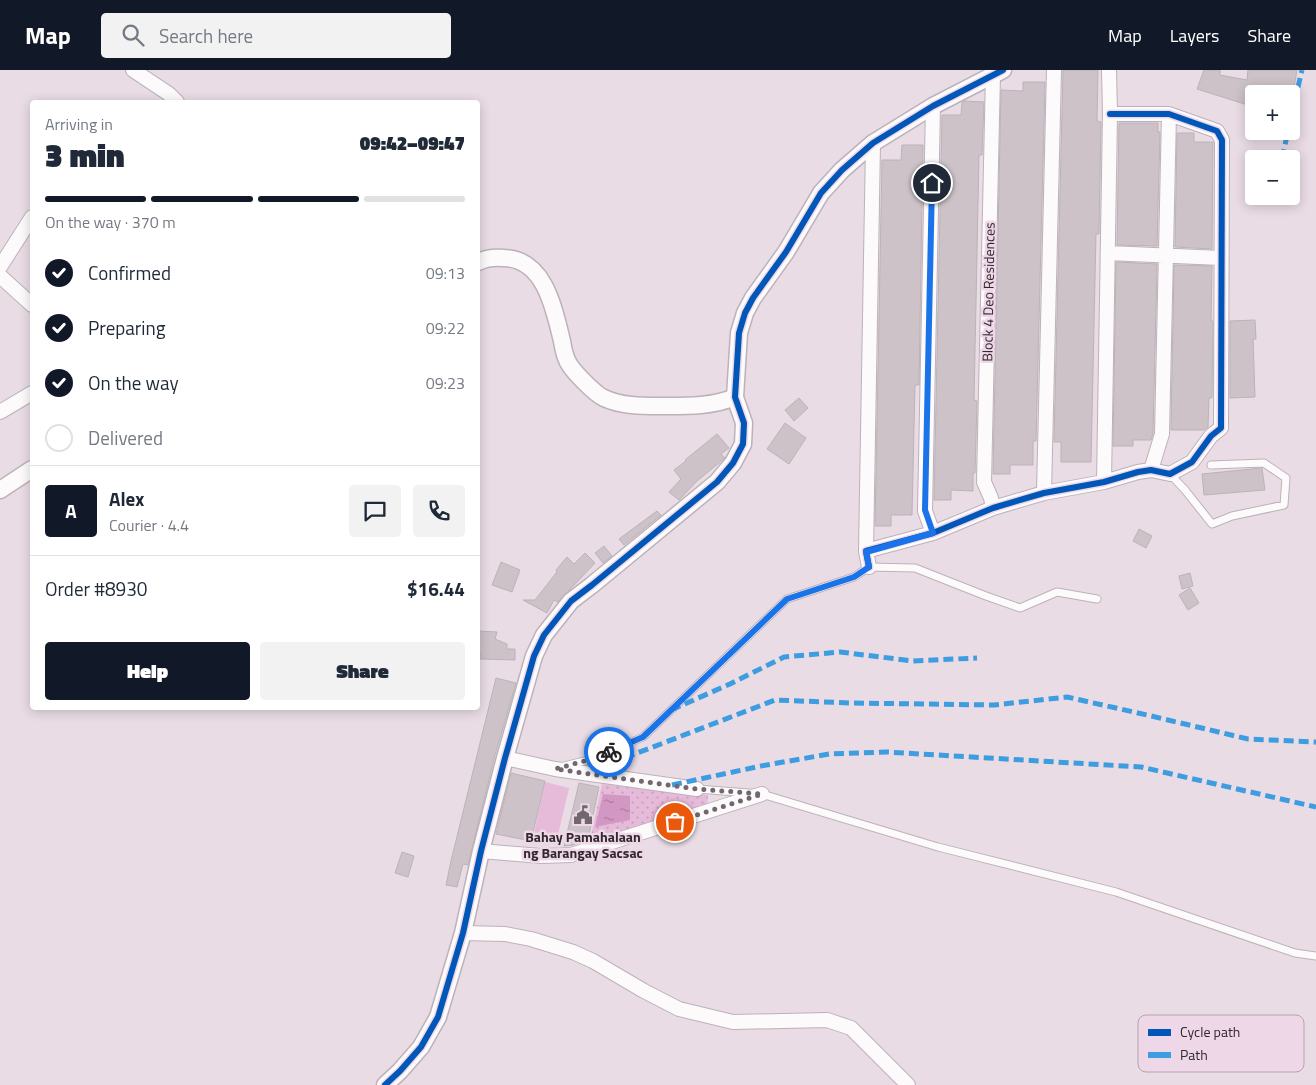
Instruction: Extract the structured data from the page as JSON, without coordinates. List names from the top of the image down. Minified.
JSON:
{"streets":{"street":["Block 4 Deo Residences"]},"places":{"public building":["Bahay Pamahalaan ng Barangay Sacsac"]},"legend":["Cycle path","Path"],"page":{"header":"Map","search":"Search here","nav":["Map","Layers","Share"],"map_buttons":["+","−"],"heading":["3 min","Arriving in","09:42–09:47"],"panel":["Alex","Courier · 4.4","Order #8930","$16.44"],"bar":"On the way · 370 m","list":[["Confirmed","09:13"],["Preparing","09:22"],["On the way","09:23"],"Delivered"],"round":"A","buttons":["Help","Share"]}}
